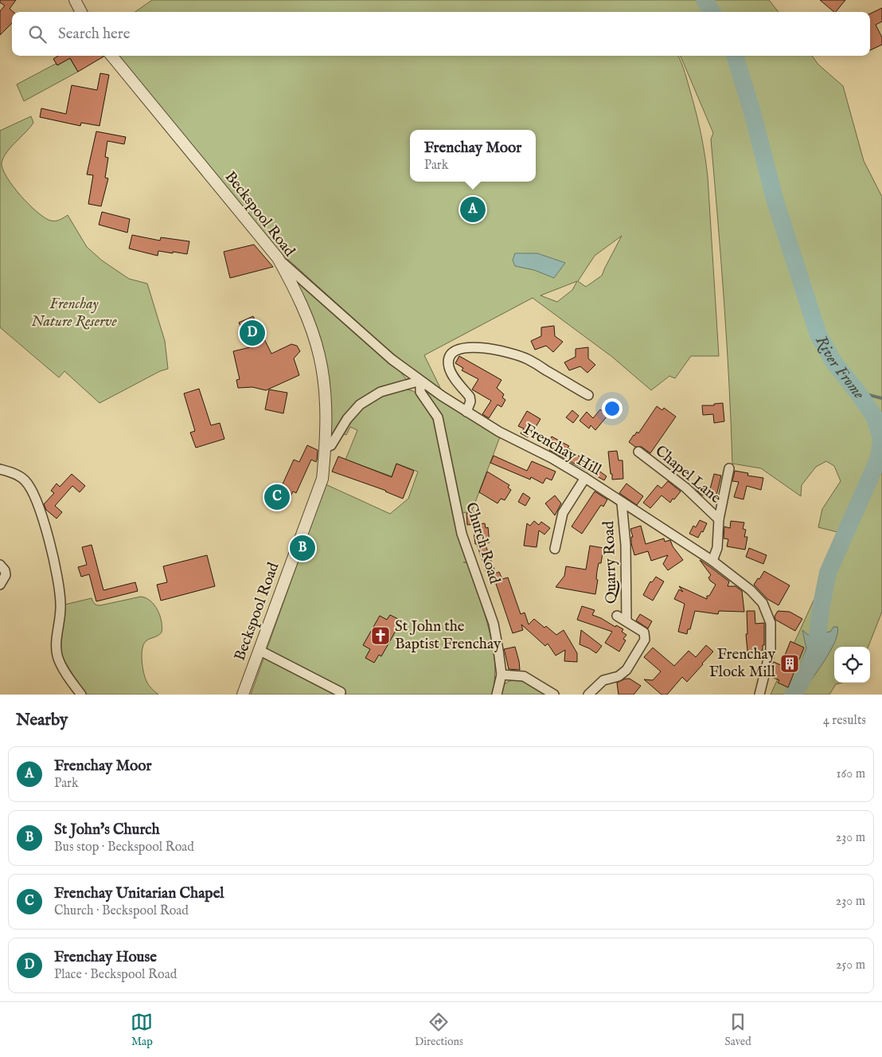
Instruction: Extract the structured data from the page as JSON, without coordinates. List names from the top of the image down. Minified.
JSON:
{"streets":{"street":["Beckspool Road","Frenchay Hill","Chapel Lane","Church Road","Quarry Road"]},"crossings":[["Beckspool Road","Frenchay Hill"],["Frenchay Hill","Chapel Lane"],["Frenchay Hill","Church Road"],["Frenchay Hill","Quarry Road"]],"water":["River Frome"],"parks":["Frenchay Nature Reserve"],"places":{"church":["St John the Baptist Frenchay"],"building":["Frenchay Flock Mill"]},"page":{"search":"Search here","popup":["Frenchay Moor","Park"],"pins":["A","D","C","B"],"heading":["Nearby","4 results"],"list":[{"mark":"A","name":"Frenchay Moor","note":"Park","value":"160 m"},{"mark":"B","name":"St John's Church","note":"Bus stop · Beckspool Road","value":"230 m"},{"mark":"C","name":"Frenchay Unitarian Chapel","note":"Church · Beckspool Road","value":"230 m"},{"mark":"D","name":"Frenchay House","note":"Place · Beckspool Road","value":"250 m"}],"nav":["Map","Directions","Saved"]}}
